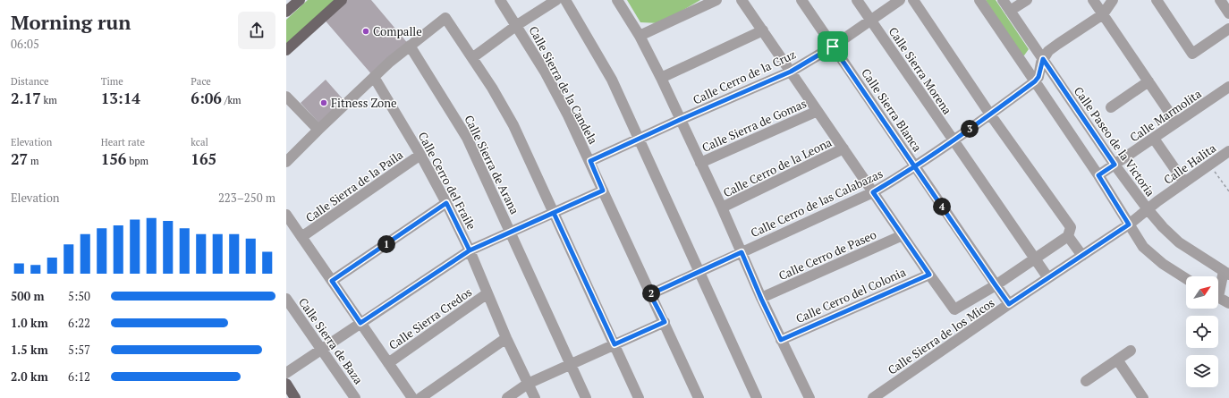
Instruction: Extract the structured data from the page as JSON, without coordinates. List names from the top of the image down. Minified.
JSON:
{"streets":{"street":["Calle Sierra Morena","Calle Cerro de la Cruz","Calle Sierra de la Candela","Calle Sierra Blanca","Calle Marmolita","Calle Sierra de Gomas","Calle Paseo de la Victoria","Calle Halita","Calle Sierra de Arana","Calle Cerro de la Leona","Calle Cerro del Fraile","Calle Sierra de la Paila","Calle Cerro de las Calabazas","Calle Cerro de Paseo","Calle Cerro del Colonia","Calle Sierra Credos","Calle Sierra de los Micos","Calle Sierra de Baza"]},"crossings":[["Calle Sierra Morena","Calle Cerro de la Cruz"],["Calle Sierra Morena","Calle Cerro de las Calabazas"],["Calle Sierra Morena","Calle Sierra de los Micos"],["Calle Cerro de la Cruz","Calle Sierra de la Candela"],["Calle Cerro de la Cruz","Calle Sierra Blanca"],["Calle Sierra de la Candela","Calle Cerro de las Calabazas"],["Calle Sierra Blanca","Calle Cerro de las Calabazas"],["Calle Sierra Blanca","Calle Sierra de los Micos"],["Calle Marmolita","Calle Paseo de la Victoria"],["Calle Paseo de la Victoria","Calle Halita"],["Calle Paseo de la Victoria","Calle Sierra de los Micos"],["Calle Halita","Calle Sierra de los Micos"],["Calle Cerro del Fraile","Calle Sierra de la Paila"],["Calle Cerro del Fraile","Calle Sierra Credos"]],"places":["Compalle","Fitness Zone"],"north":"top right","page":{"heading":["Morning run","06:05"],"stats":[["Distance","2.17 km"],["Time","13:14"],["Pace","6:06 /km"],["Elevation","27 m"],["Heart rate","156 bpm"],["kcal","165"]],"pins":["3","4","1","2"],"chart":["Elevation","223–250 m"],"list":[{"name":"500 m","note":"5:50"},{"name":"1.0 km","note":"6:22"},{"name":"1.5 km","note":"5:57"},{"name":"2.0 km","note":"6:12"}]}}
